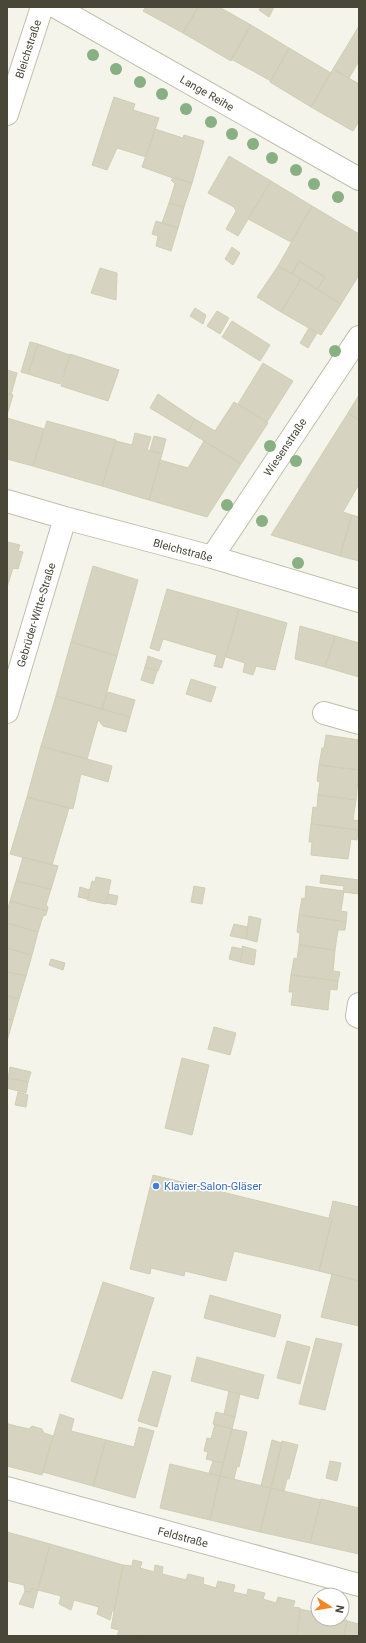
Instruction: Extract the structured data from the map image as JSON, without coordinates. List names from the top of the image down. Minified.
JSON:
{"streets":{"street":["Bleichstraße","Lange Reihe","Wiesenstraße","Gebrüder-Witte-Straße","Feldstraße"]},"crossings":[["Bleichstraße","Wiesenstraße"],["Bleichstraße","Gebrüder-Witte-Straße"]],"places":["Klavier-Salon-Gläser"],"north":"right"}
